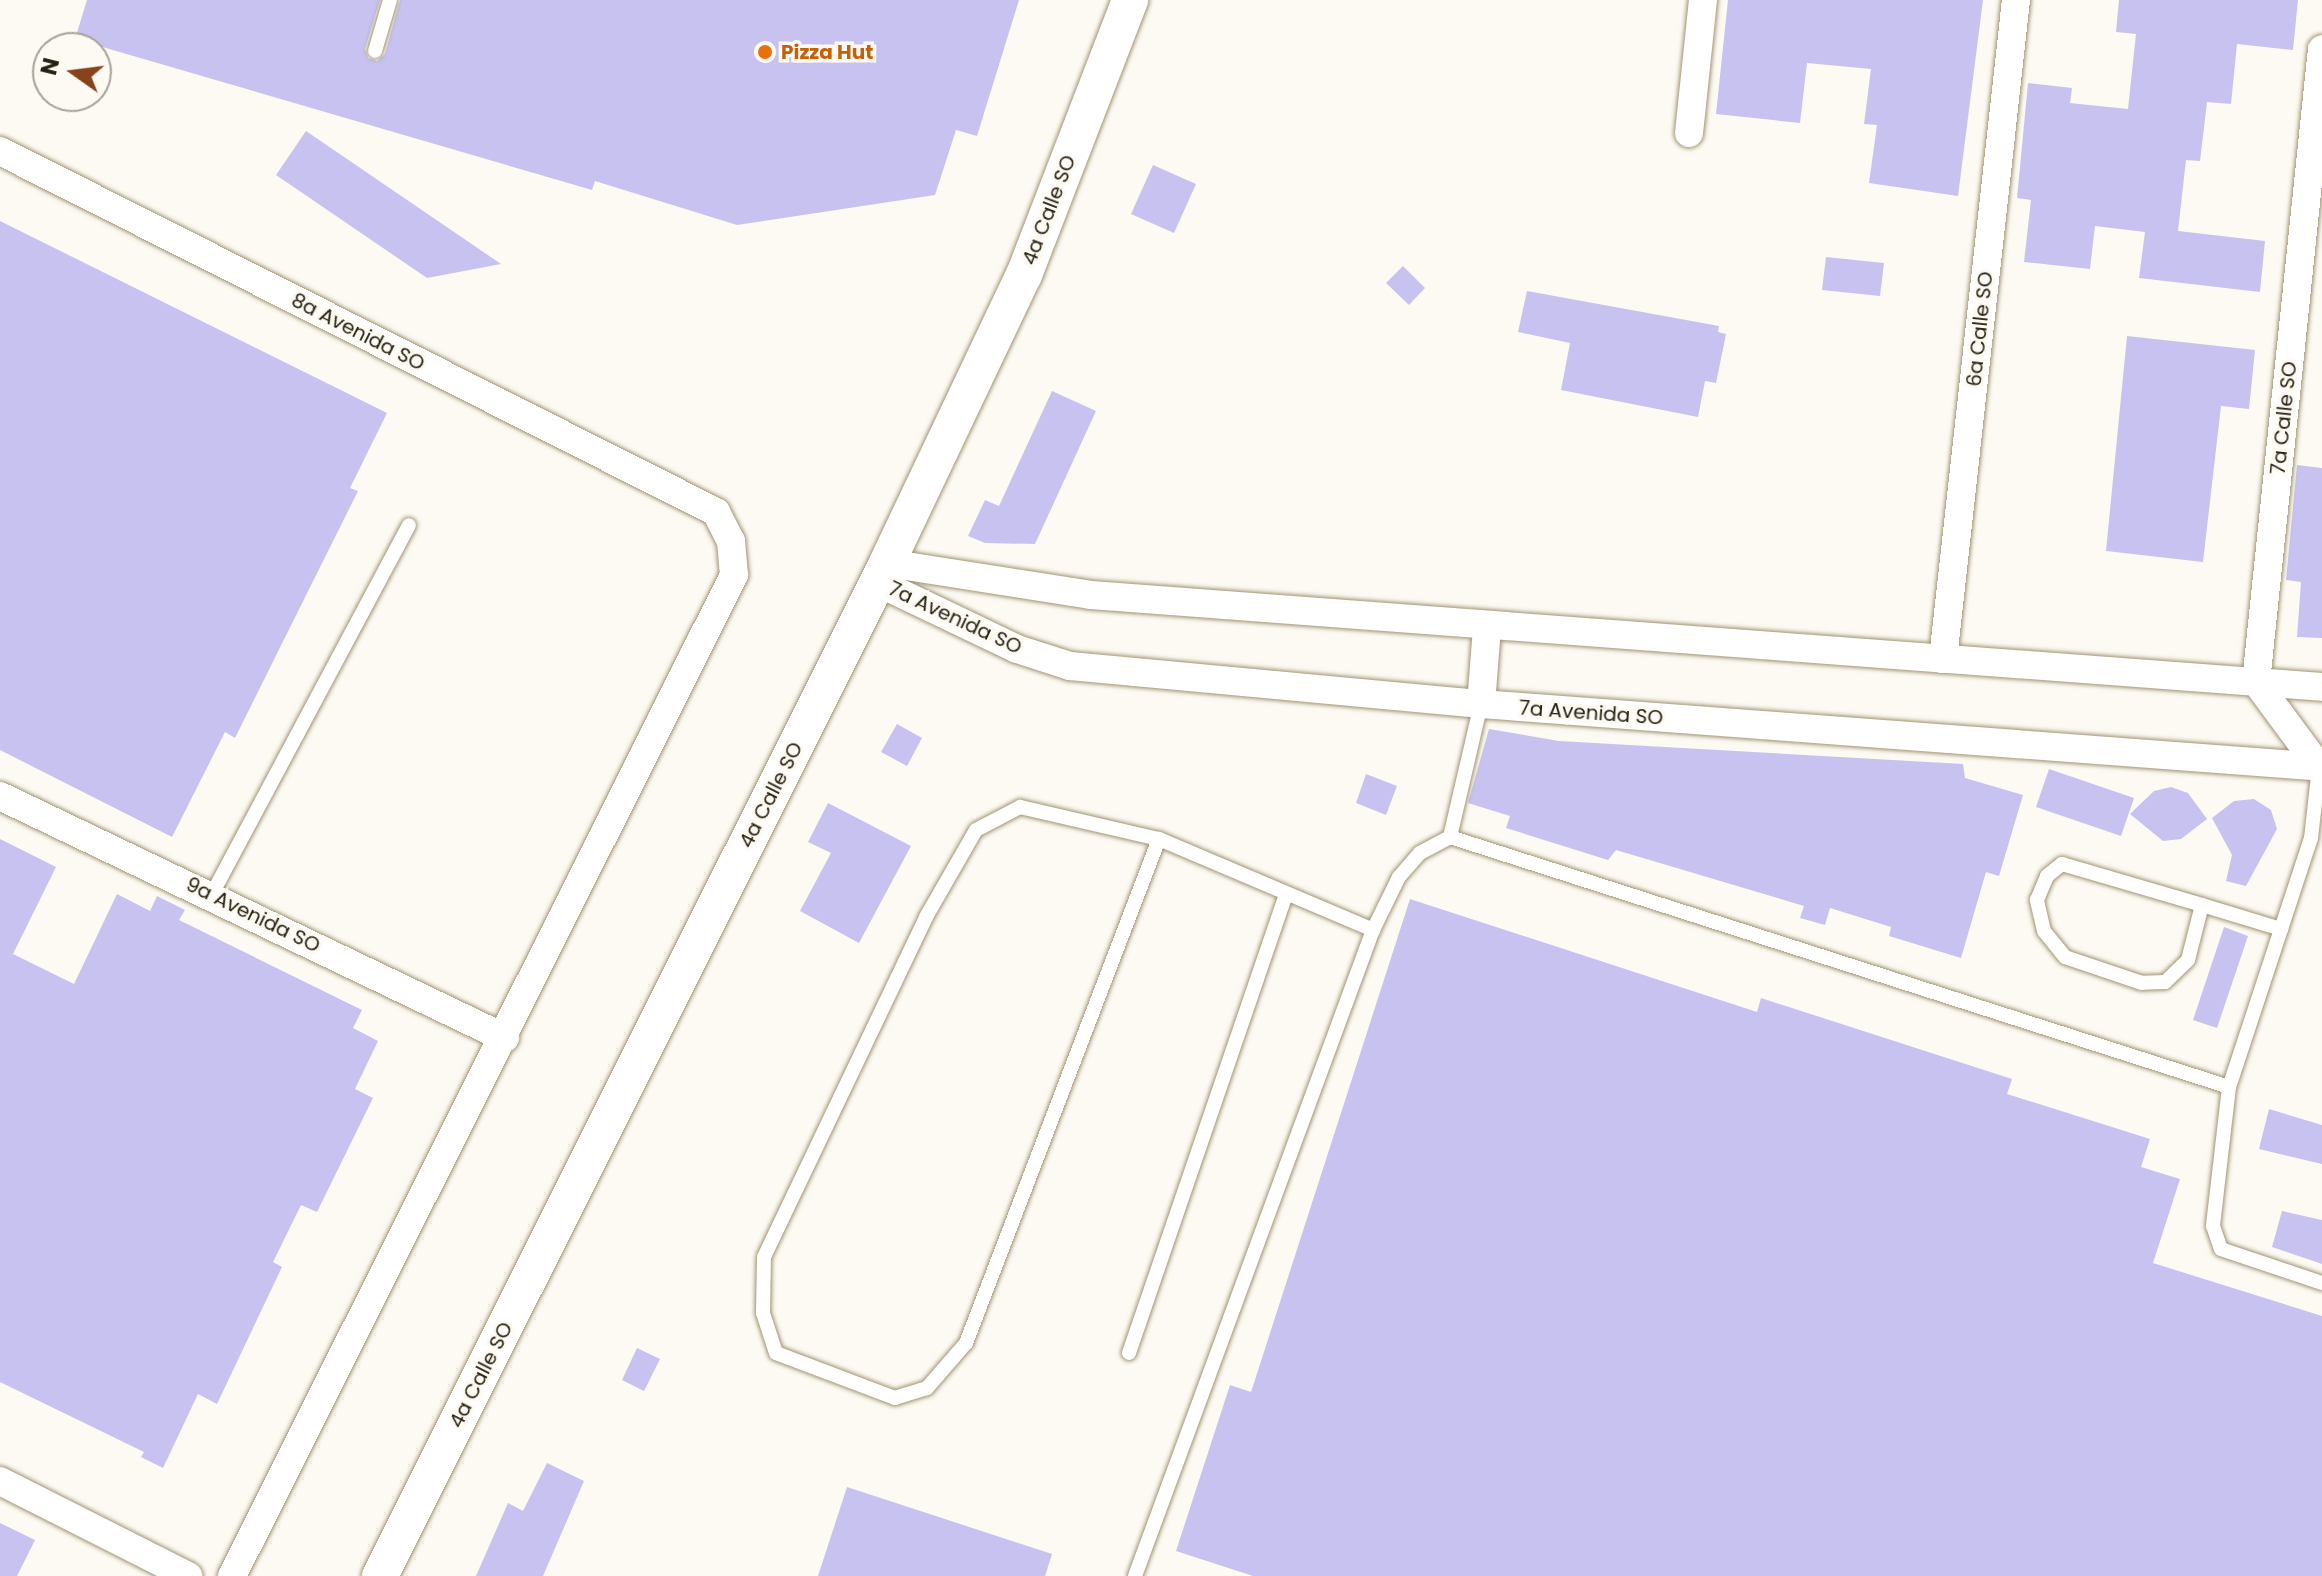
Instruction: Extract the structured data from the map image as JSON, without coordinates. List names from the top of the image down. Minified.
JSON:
{"streets":{"street":["4a Calle SO","6a Calle SO","8a Avenida SO","7a Calle SO","7a Avenida SO","9a Avenida SO"]},"crossings":[["4a Calle SO","7a Avenida SO"],["6a Calle SO","7a Avenida SO"],["8a Avenida SO","9a Avenida SO"],["7a Calle SO","7a Avenida SO"]],"places":["Pizza Hut"],"north":"left"}
